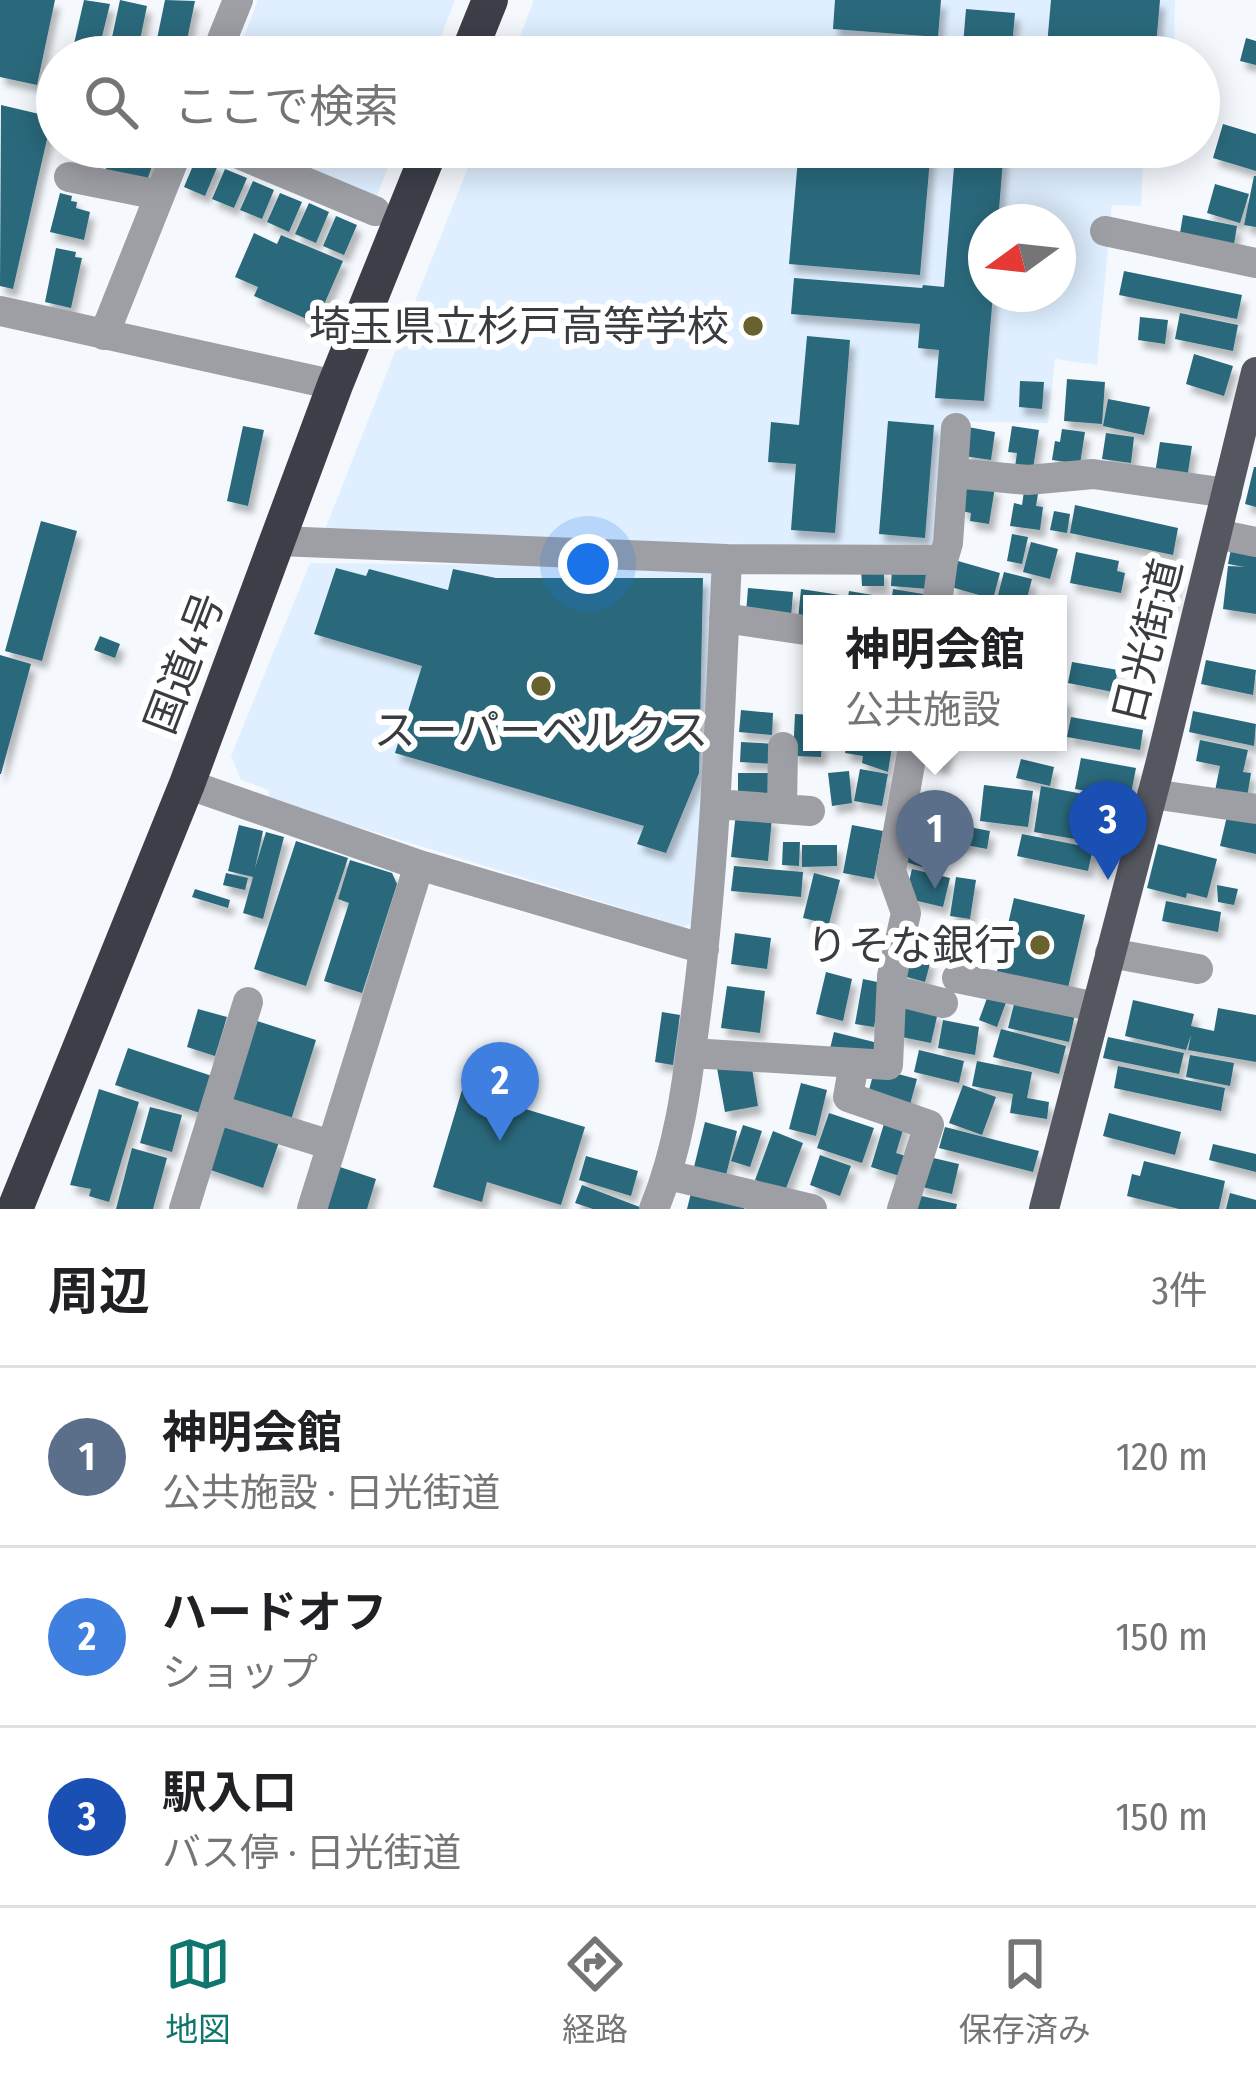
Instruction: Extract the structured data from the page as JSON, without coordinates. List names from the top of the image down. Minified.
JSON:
{"streets":{"highway":["国道4号"],"main road":["日光街道"]},"places":["埼玉県立杉戸高等学校","スーパーベルクス","りそな銀行"],"north":"left","page":{"search":"ここで検索","popup":["神明会館","公共施設"],"pins":["3","1","2"],"heading":["周辺","3件"],"list":[{"mark":"1","name":"神明会館","note":"公共施設 · 日光街道","value":"120 m"},{"mark":"2","name":"ハードオフ","note":"ショップ","value":"150 m"},{"mark":"3","name":"駅入口","note":"バス停 · 日光街道","value":"150 m"}],"nav":["地図","経路","保存済み"]}}
